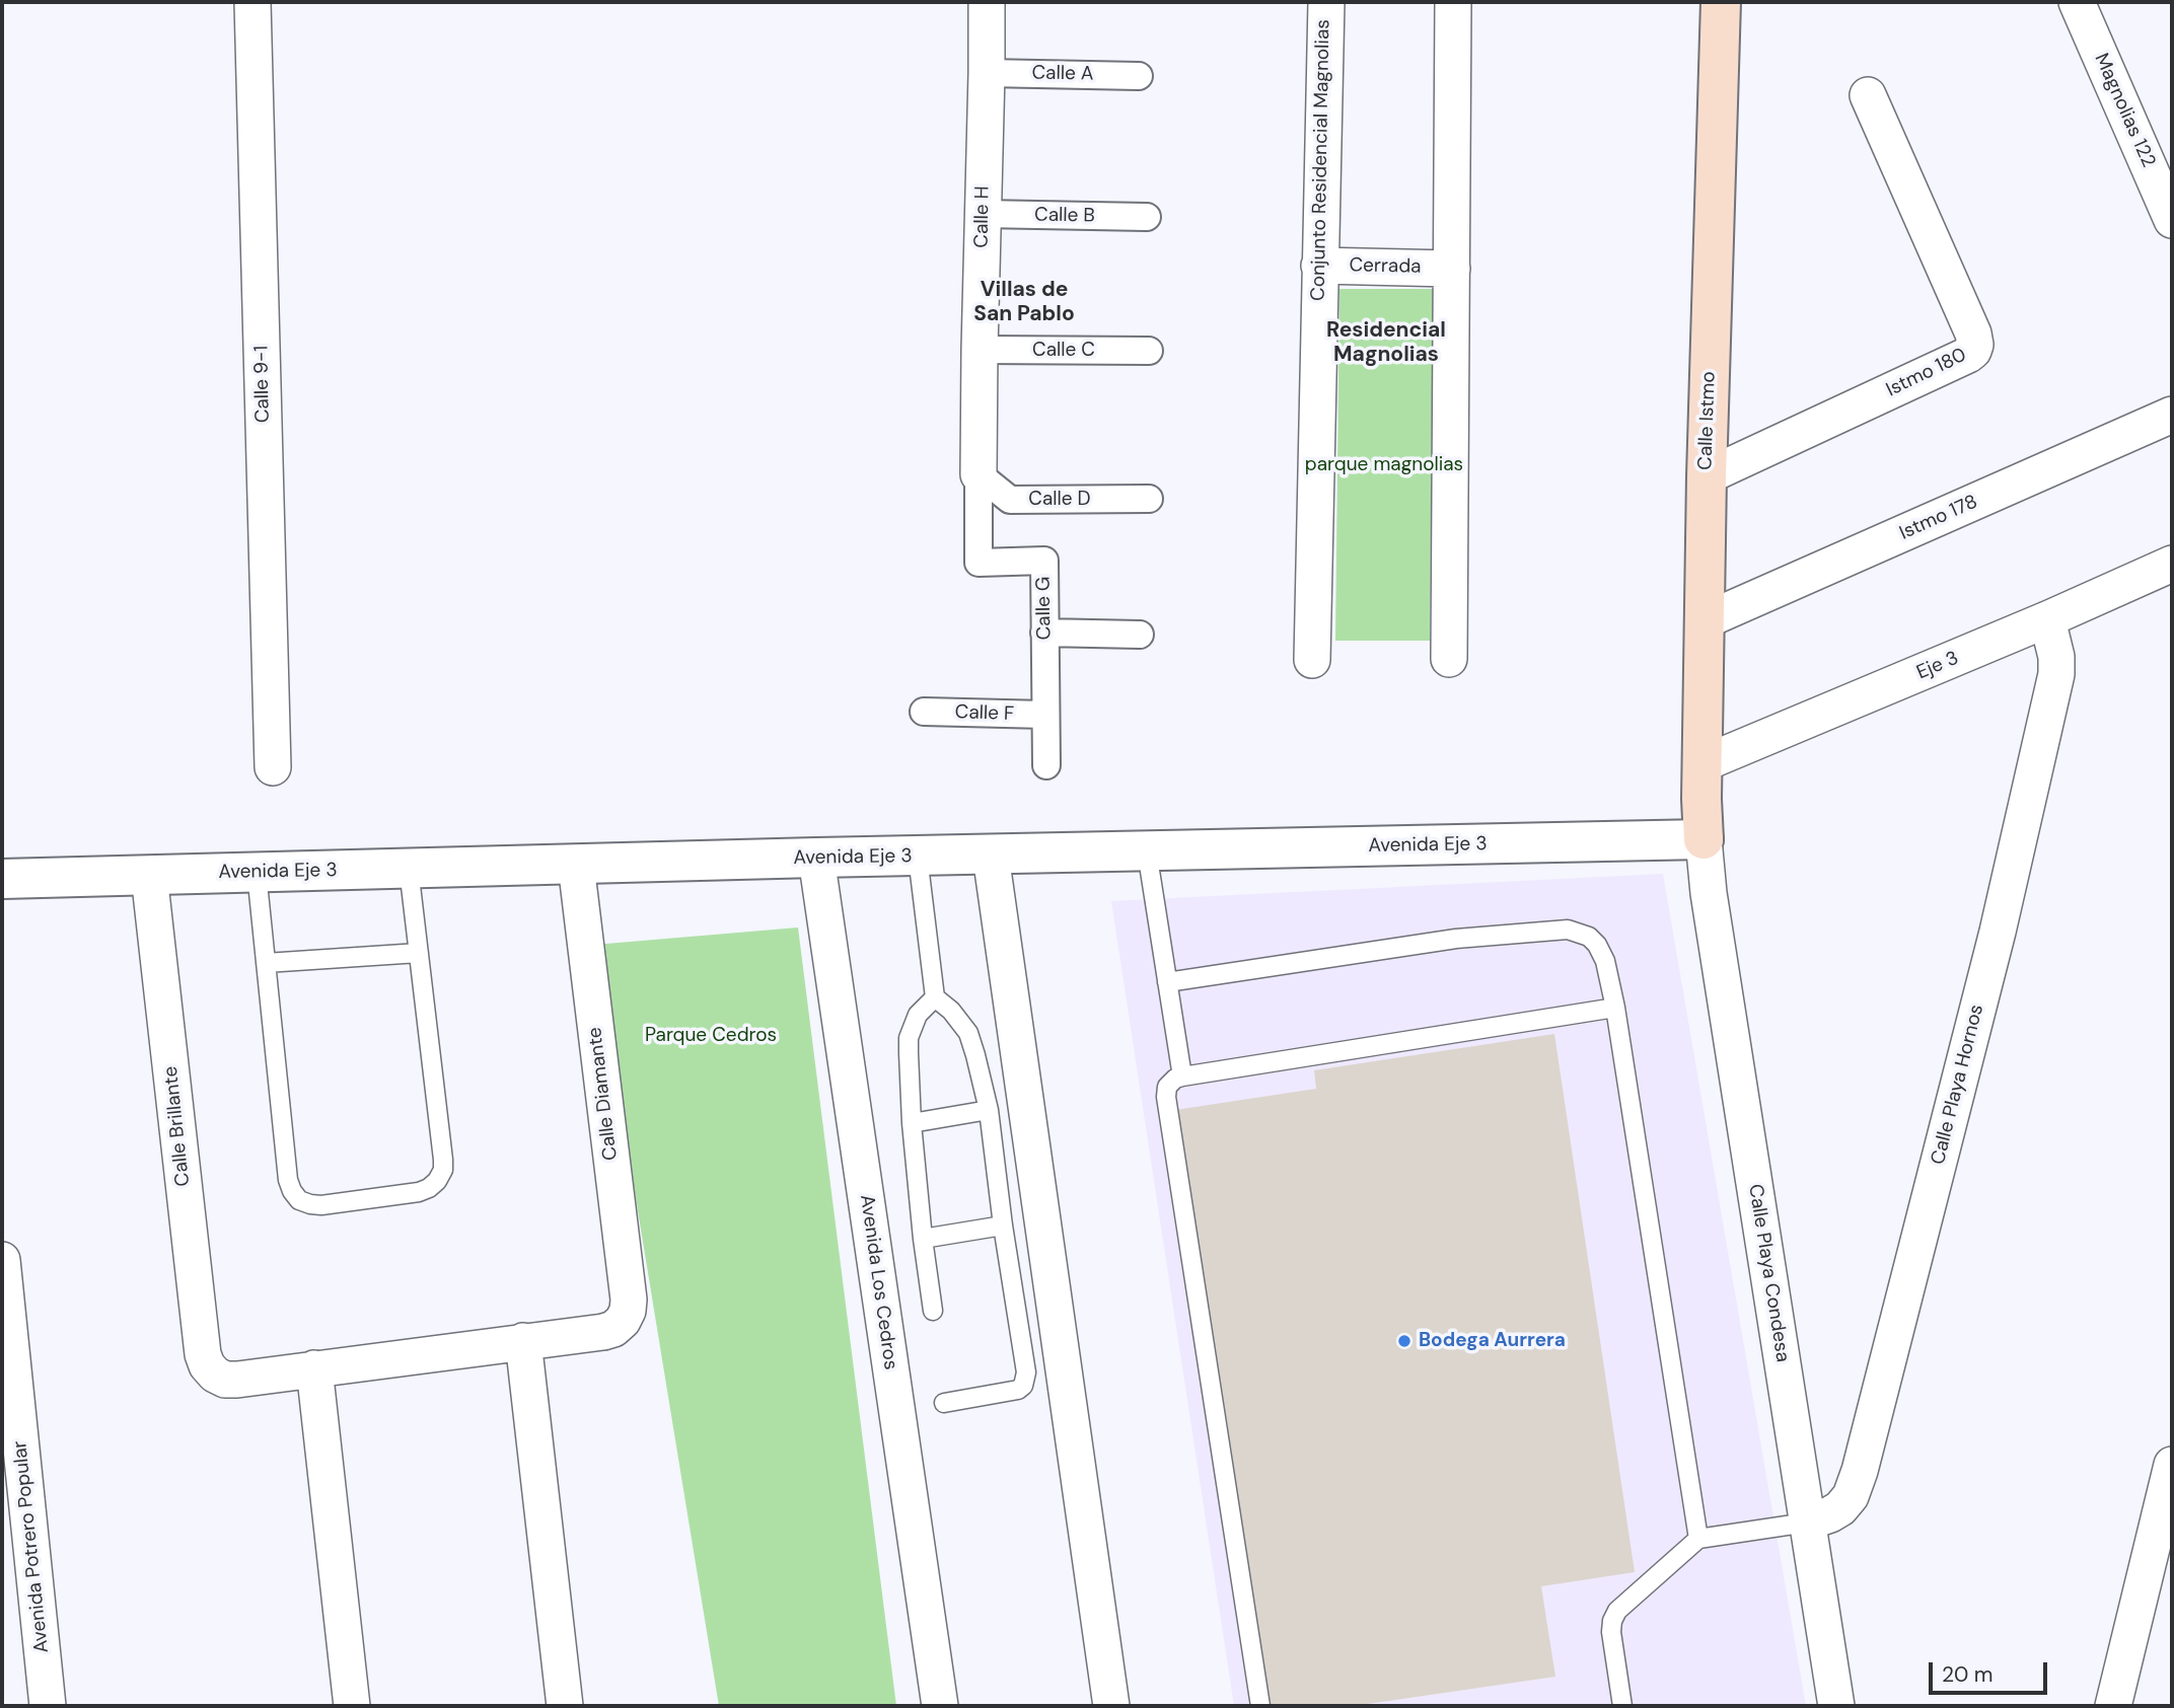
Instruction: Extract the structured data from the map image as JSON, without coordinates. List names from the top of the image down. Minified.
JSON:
{"streets":{"main road":["Calle Istmo"],"street":["Calle A","Magnolias 122","Conjunto Residencial Magnolias","Calle B","Calle H","Cerrada","Calle C","Istmo 180","Calle 9-1","Calle D","Istmo 178","Calle G","Eje 3","Calle F","Avenida Eje 3","Calle Playa Hornos","Calle Diamante","Calle Brillante","Calle Playa Condesa","Avenida Los Cedros","Avenida Potrero Popular"]},"crossings":[["Calle A","Calle H"],["Conjunto Residencial Magnolias","Cerrada"],["Calle B","Calle H"],["Calle H","Calle C"],["Calle H","Calle D"],["Calle H","Calle G"],["Istmo 180","Calle Istmo"],["Calle Istmo","Istmo 178"],["Calle Istmo","Eje 3"],["Calle Istmo","Avenida Eje 3"],["Calle Istmo","Calle Playa Condesa"],["Calle D","Calle G"],["Calle G","Calle F"],["Eje 3","Calle Playa Hornos"],["Avenida Eje 3","Calle Diamante"],["Avenida Eje 3","Calle Brillante"],["Avenida Eje 3","Calle Playa Condesa"],["Avenida Eje 3","Avenida Los Cedros"],["Calle Playa Hornos","Calle Playa Condesa"]],"districts":["Villas de San Pablo","Residencial Magnolias"],"parks":["parque magnolias","Parque Cedros"],"places":["Bodega Aurrera"],"scale_bar":"20 m"}
